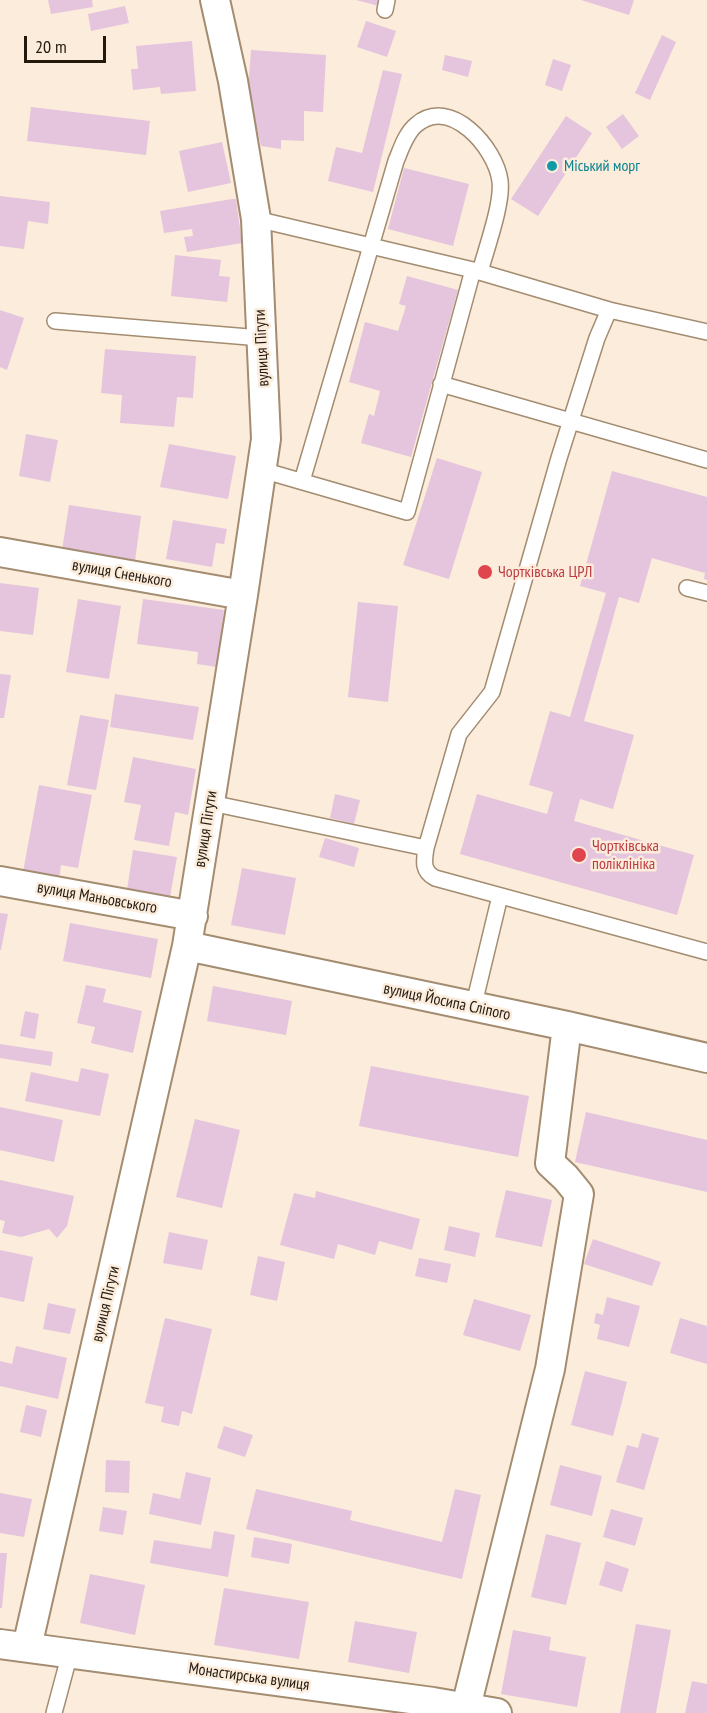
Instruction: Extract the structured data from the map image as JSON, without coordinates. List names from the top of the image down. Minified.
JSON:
{"streets":{"street":["вулиця Пігути","вулиця Сненького","вулиця Маньовського","вулиця Йосипа Сліпого","Монастирська вулиця"]},"crossings":[["вулиця Пігути","вулиця Сненького"],["вулиця Пігути","вулиця Маньовського"],["вулиця Пігути","вулиця Йосипа Сліпого"],["вулиця Пігути","Монастирська вулиця"]],"places":["Міський морг","Чортківська ЦРЛ","Чортківська поліклініка"],"scale_bar":"20 m"}
